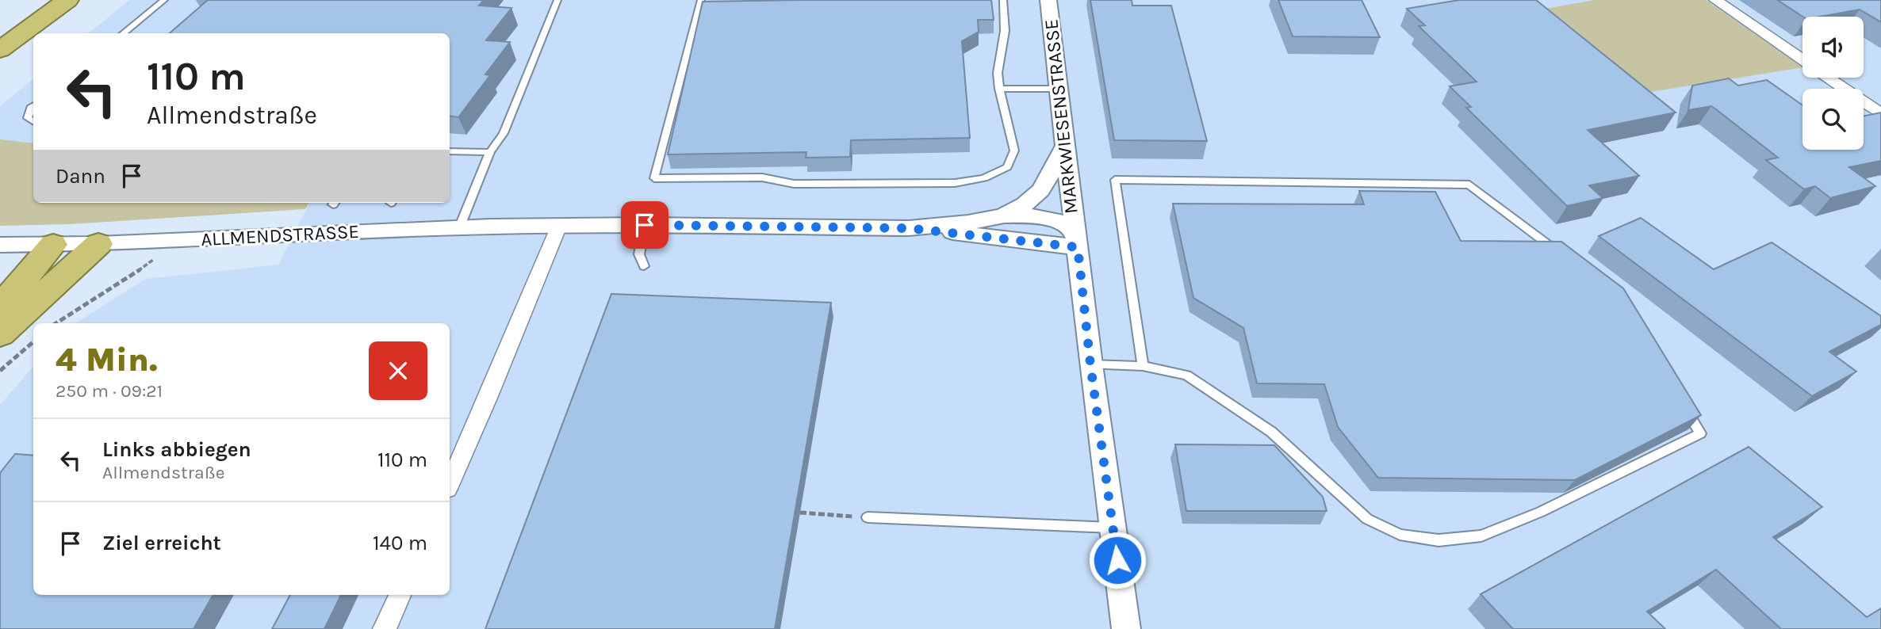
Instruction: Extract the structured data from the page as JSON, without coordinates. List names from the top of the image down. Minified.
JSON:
{"streets":{"street":["MARKWIESENSTRASSE","ALLMENDSTRASSE"]},"crossings":[["MARKWIESENSTRASSE","ALLMENDSTRASSE"]],"page":{"turn":["110 m","Allmendstraße"],"then":"Dann","heading":["4 Min.","250 m · 09:21"],"list":[{"name":"Links abbiegen","note":"Allmendstraße","value":"110 m"},{"name":"Ziel erreicht","value":"140 m"}]}}
